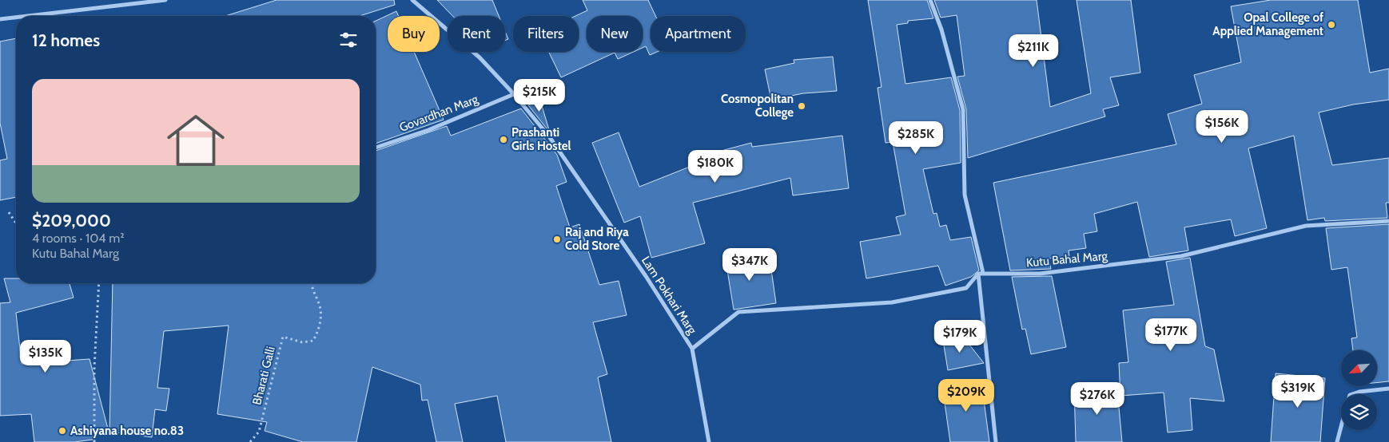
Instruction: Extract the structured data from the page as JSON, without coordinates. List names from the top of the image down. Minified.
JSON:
{"streets":{"street":["Govardhan Marg","Kutu Bahal Marg","Lam Pokhari Marg"],"path":["Bharati Galli"]},"crossings":[["Govardhan Marg","Lam Pokhari Marg"]],"places":["Opal College of Applied Management","Cosmopolitan College","Prashanti Girls Hostel","Raj and Riya Cold Store","Ashiyana house no.83"],"north":"bottom left","page":{"chip":["Buy","Rent","Filters","New","Apartment"],"heading":"12 homes","price":["$211K","$215K","$156K","$285K","$180K","$347K","$177K","$179K","$135K","$319K","$209K","$276K"],"list":[{"name":"$209,000","note":"4 rooms · 104 m² · Kutu Bahal Marg"}]}}
